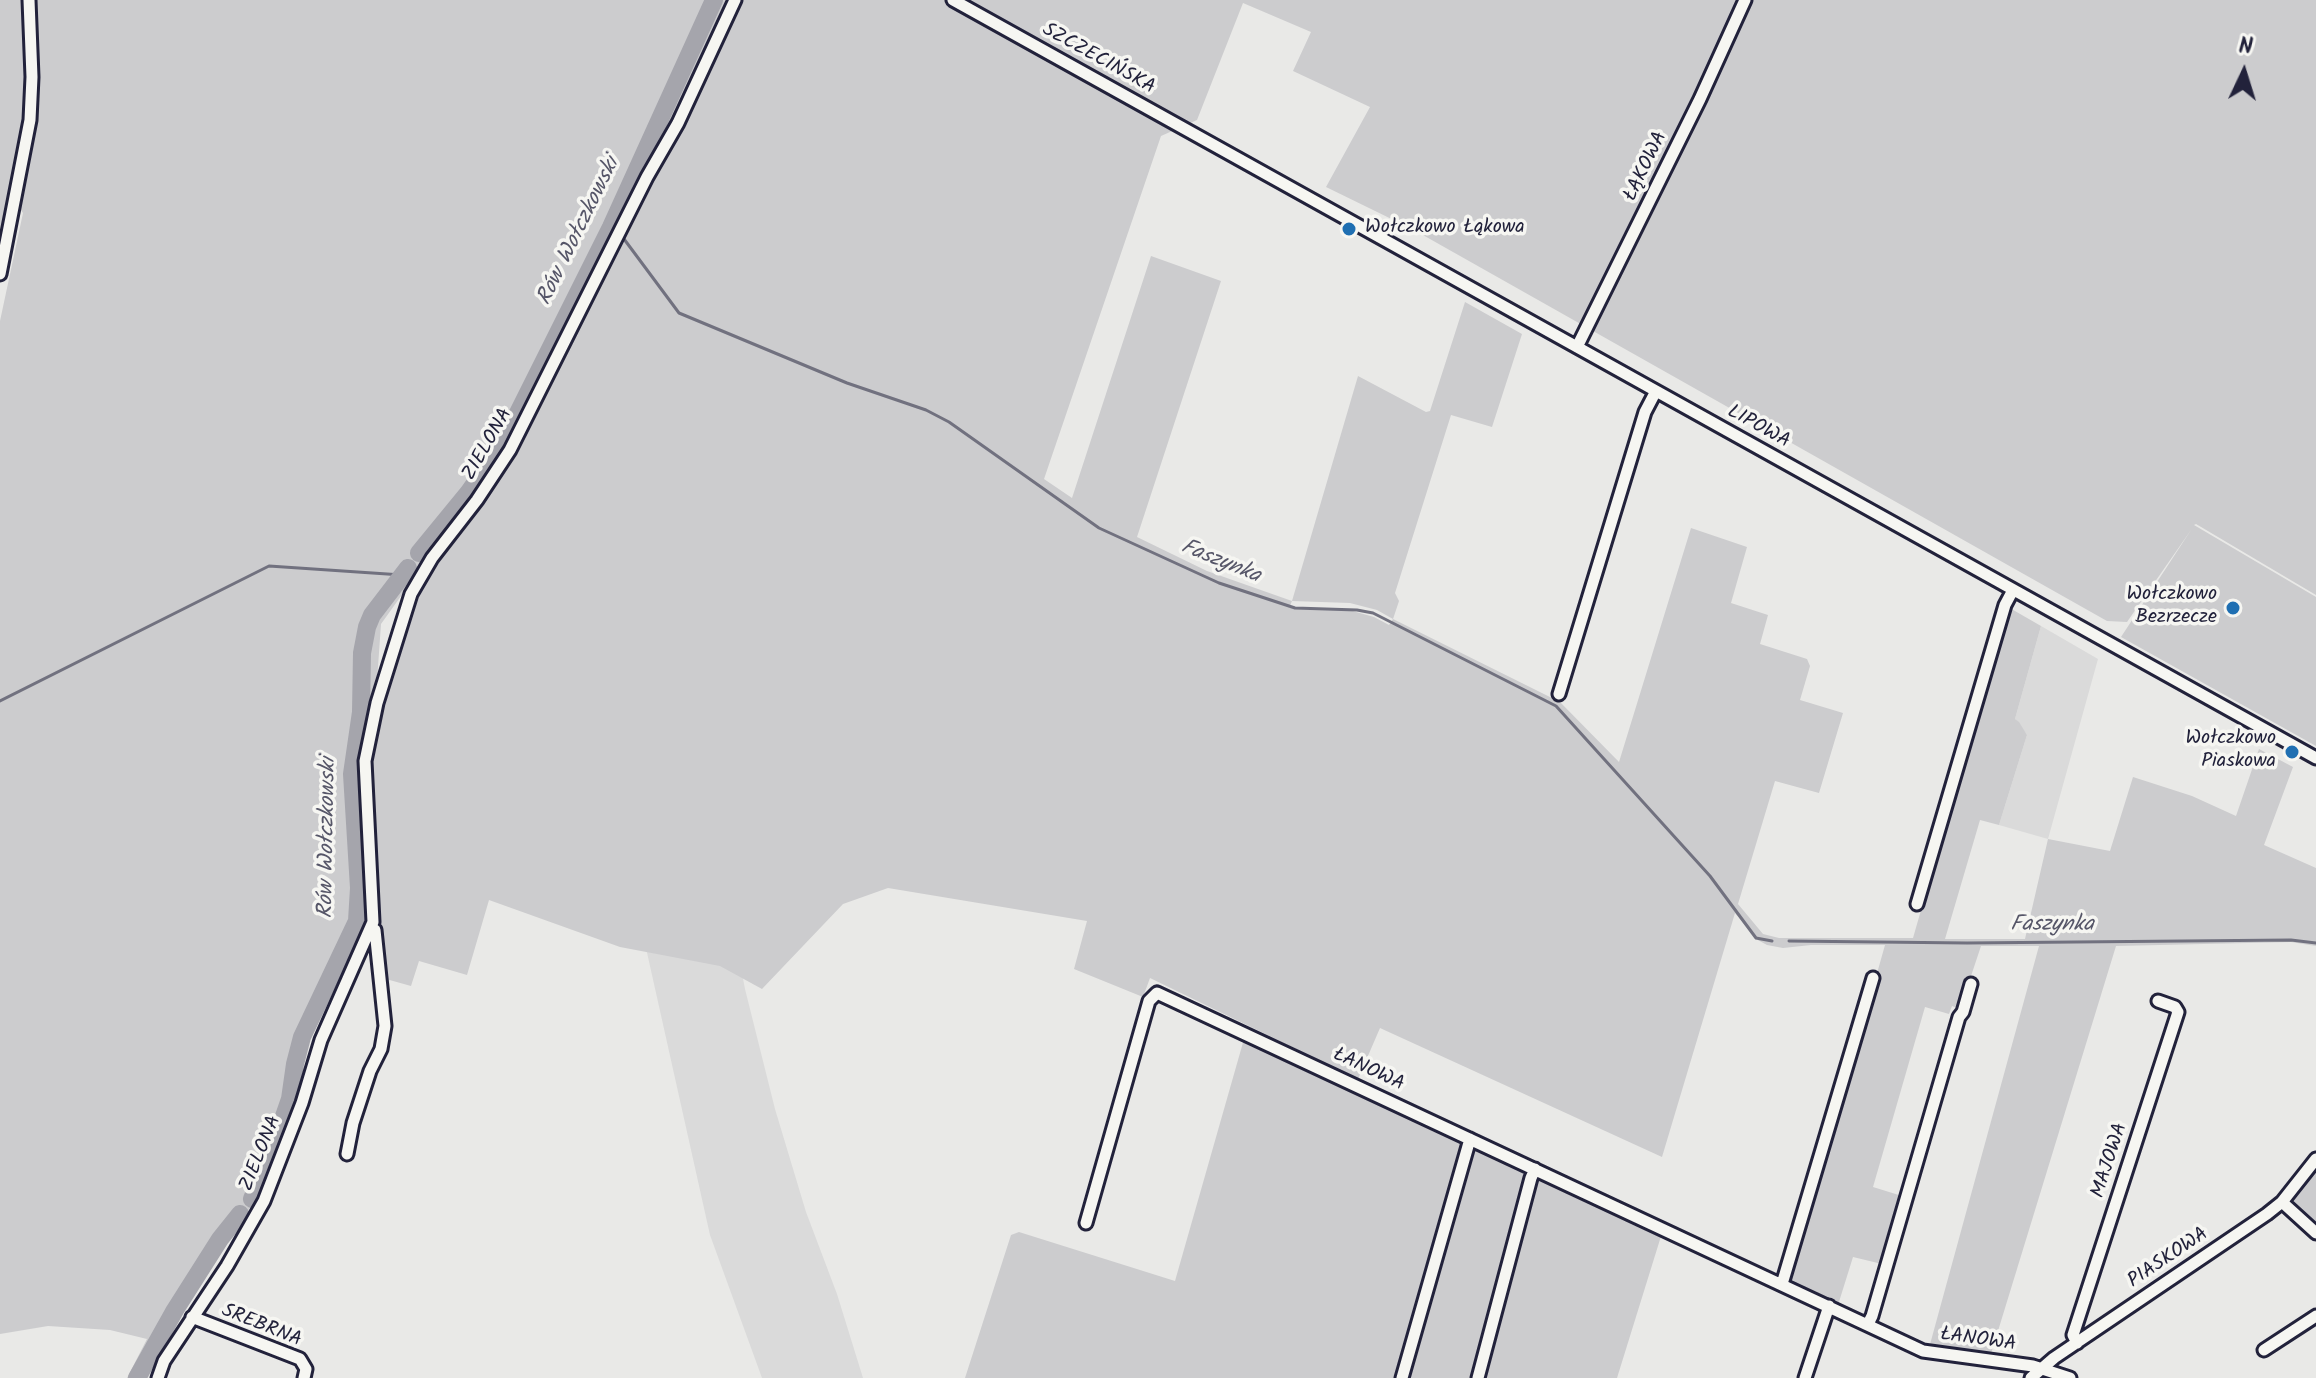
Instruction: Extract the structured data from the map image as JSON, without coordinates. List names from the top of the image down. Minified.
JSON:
{"streets":{"street":["SZCZECIŃSKA","ŁĄKOWA","LIPOWA","ZIELONA","ŁANOWA","MAJOWA","PIASKOWA","SREBRNA"]},"crossings":[["SZCZECIŃSKA","LIPOWA"],["ŁĄKOWA","LIPOWA"],["ZIELONA","SREBRNA"],["ŁANOWA","PIASKOWA"],["MAJOWA","PIASKOWA"]],"water":["Rów Wołczkowski","Faszynka"],"places":["Wołczkowo Łąkowa","Wołczkowo Bezrzecze","Wołczkowo Piaskowa"],"north":"top"}
